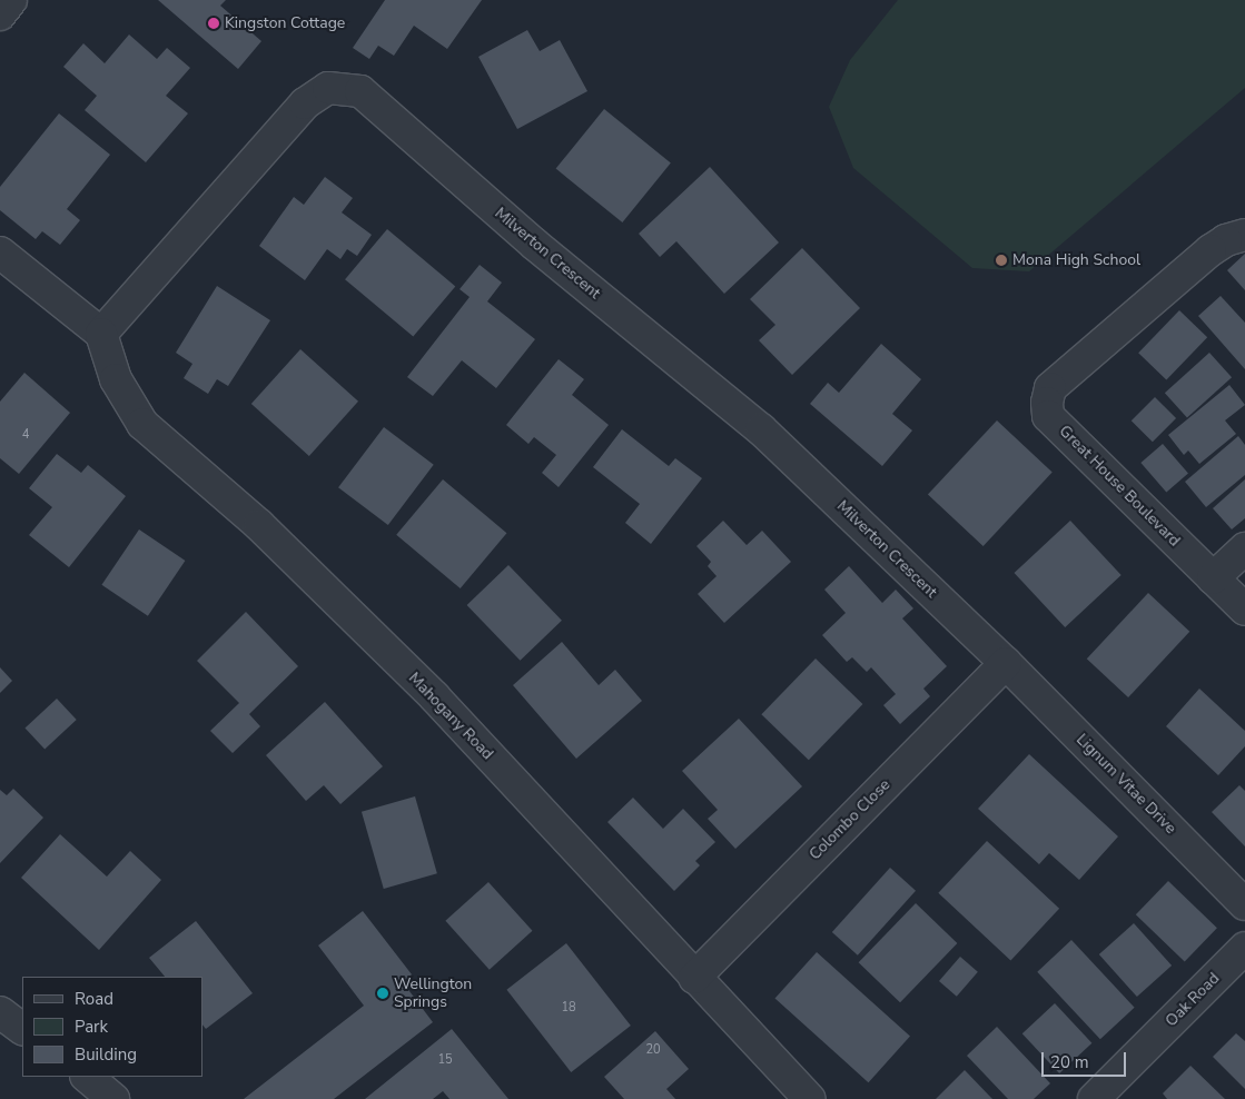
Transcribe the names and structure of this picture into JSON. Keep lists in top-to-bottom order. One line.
{"streets":{"street":["Milverton Crescent","Great House Boulevard","Mahogany Road","Lignum Vitae Drive","Colombo Close","Oak Road"]},"crossings":[["Milverton Crescent","Mahogany Road"],["Milverton Crescent","Lignum Vitae Drive"],["Milverton Crescent","Colombo Close"],["Mahogany Road","Colombo Close"],["Lignum Vitae Drive","Colombo Close"]],"places":["Kingston Cottage","Mona High School","Wellington Springs"],"house_numbers":["4","18","20","15"],"legend":["Road","Park","Building"],"scale_bar":"20 m"}
